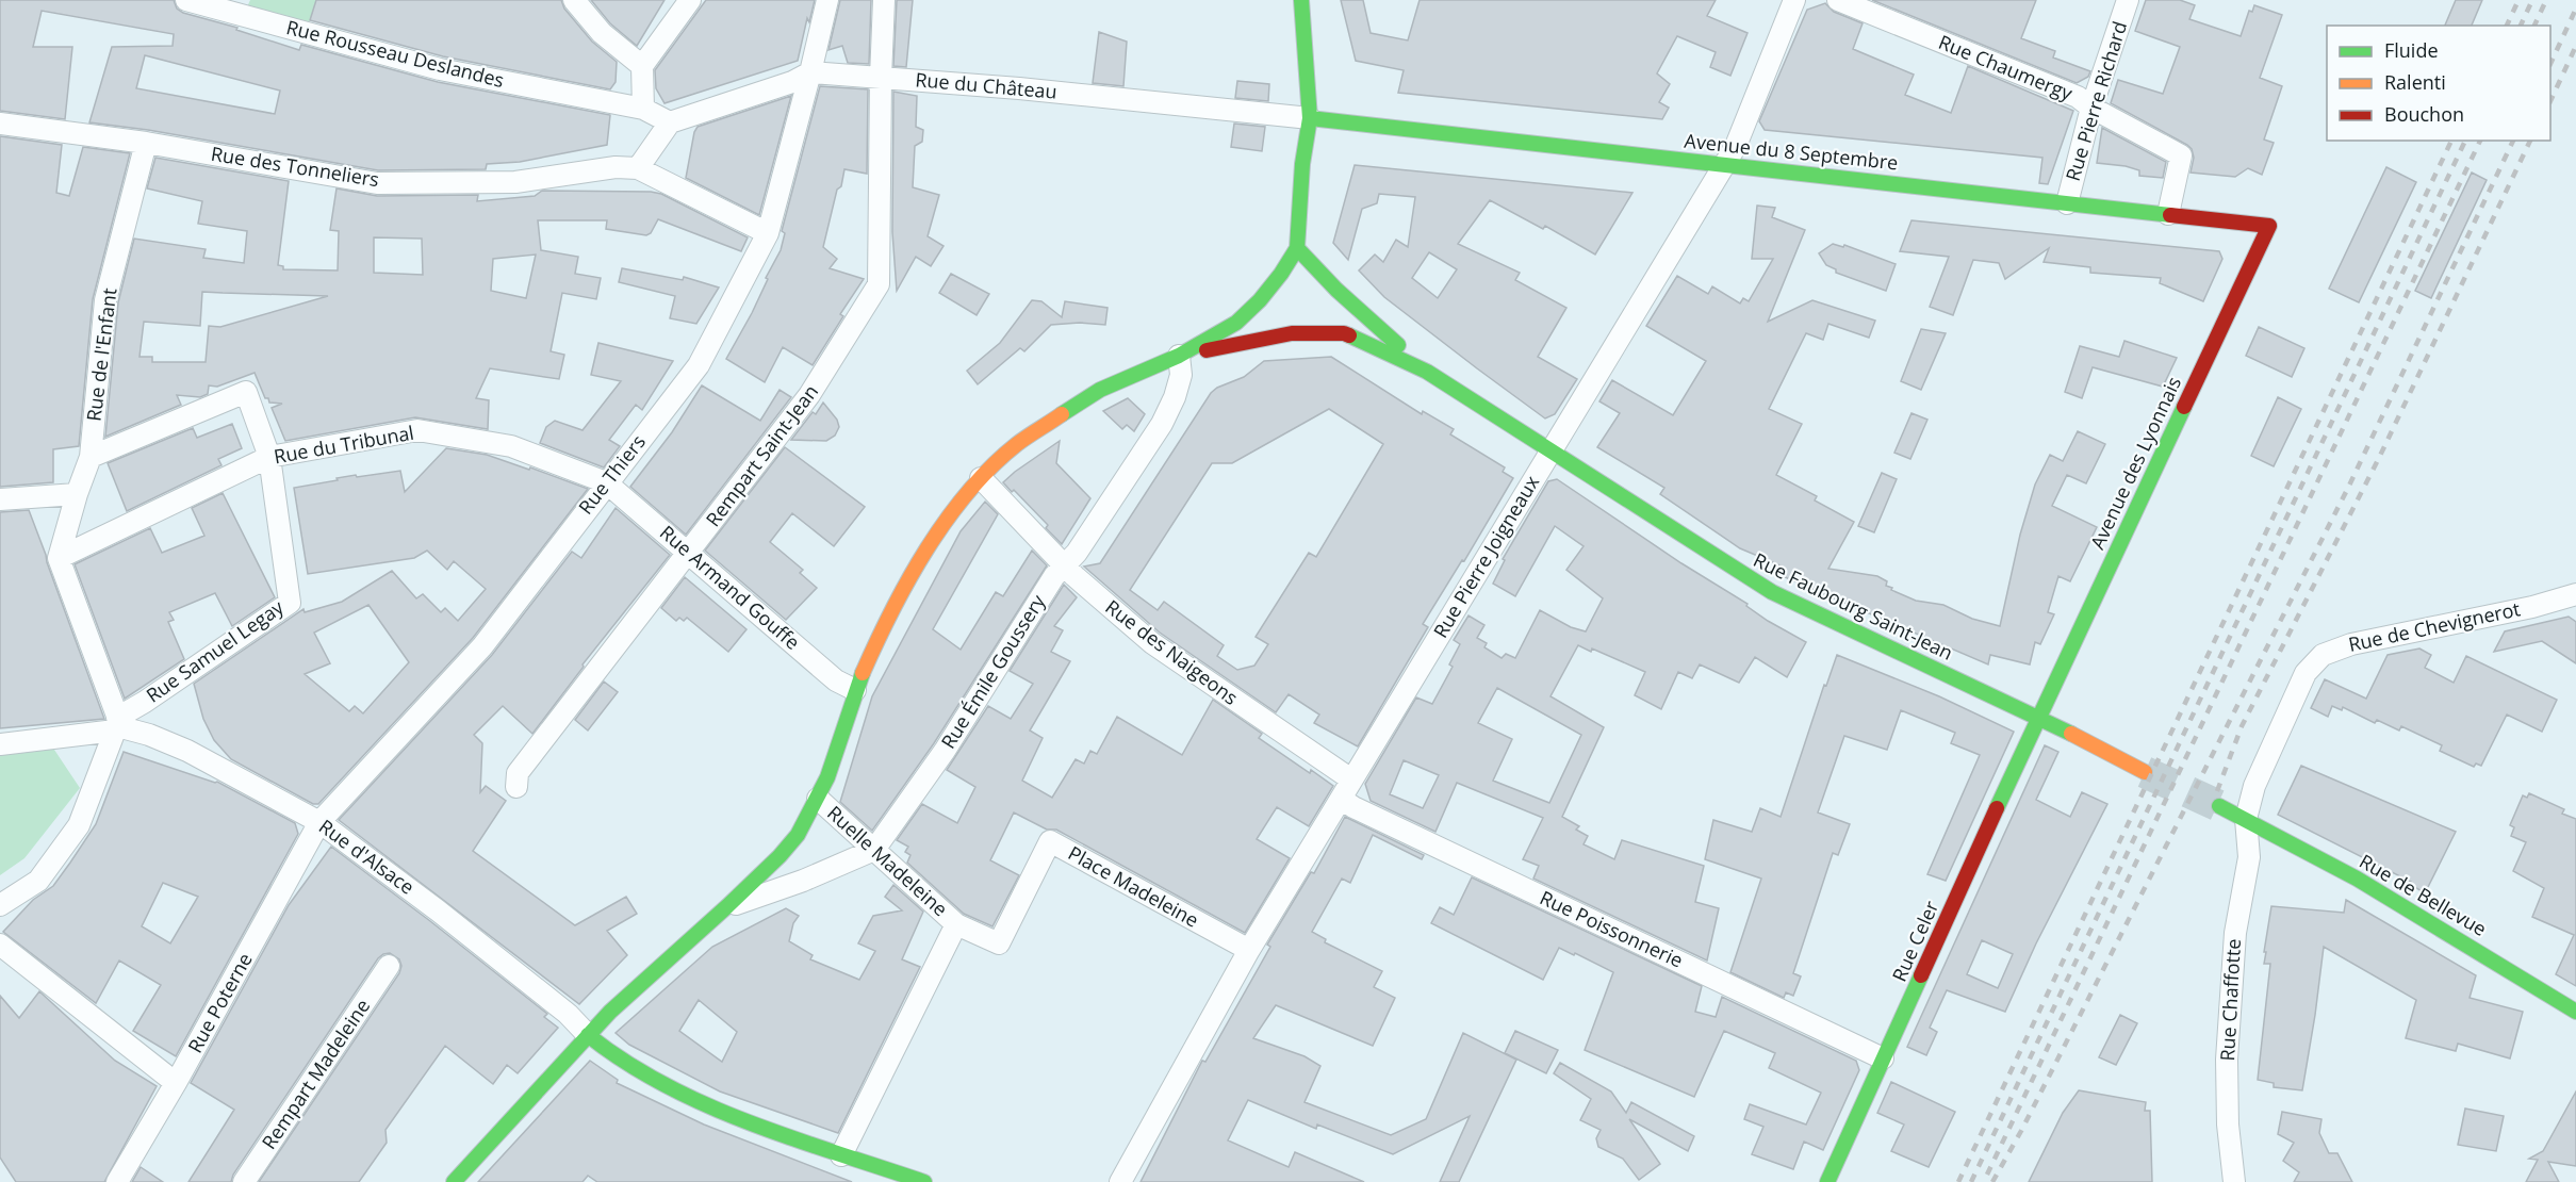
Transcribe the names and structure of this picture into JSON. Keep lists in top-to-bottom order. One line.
{"streets":{"main road":["Avenue du 8 Septembre","Avenue des Lyonnais","Rue Faubourg Saint-Jean","Rue de Bellevue","Rue Celer"],"street":["Rue Rousseau Deslandes","Rue Chaumergy","Rue du Château","Rue Pierre Richard","Rue des Tonneliers","Rue de l'Enfant","Rue du Tribunal","Rempart Saint-Jean","Rue Thiers","Rue Pierre Joigneaux","Rue Armand Gouffe","Rue de Chevignerot","Rue Samuel Legay","Rue des Naigeons","Rue Émile Goussery","Rue d'Alsace","Ruelle Madeleine","Place Madeleine","Rue Poissonnerie","Rue Chaffotte","Rue Poterne","Rempart Madeleine"]},"crossings":[["Rue Rousseau Deslandes","Rue du Château"],["Rue Chaumergy","Rue Pierre Richard"],["Rue Chaumergy","Avenue du 8 Septembre"],["Rue du Château","Avenue du 8 Septembre"],["Rue du Château","Rempart Saint-Jean"],["Rue du Château","Rue Thiers"],["Rue Pierre Richard","Avenue du 8 Septembre"],["Avenue du 8 Septembre","Avenue des Lyonnais"],["Avenue du 8 Septembre","Rue Pierre Joigneaux"],["Rue des Tonneliers","Rue de l'Enfant"],["Rue des Tonneliers","Rue Thiers"],["Rue de l'Enfant","Rue du Tribunal"],["Rue du Tribunal","Rue Thiers"],["Rue du Tribunal","Rue Armand Gouffe"],["Rue du Tribunal","Rue Samuel Legay"],["Rempart Saint-Jean","Rue Armand Gouffe"],["Avenue des Lyonnais","Rue Faubourg Saint-Jean"],["Avenue des Lyonnais","Rue Celer"],["Rue Thiers","Rue Armand Gouffe"],["Rue Thiers","Rue d'Alsace"],["Rue Thiers","Rue Poterne"],["Rue Pierre Joigneaux","Rue Faubourg Saint-Jean"],["Rue Pierre Joigneaux","Rue des Naigeons"],["Rue Pierre Joigneaux","Place Madeleine"],["Rue Pierre Joigneaux","Rue Poissonnerie"],["Rue Faubourg Saint-Jean","Rue Celer"],["Rue de Chevignerot","Rue de Bellevue"],["Rue de Chevignerot","Rue Chaffotte"],["Rue Samuel Legay","Rue d'Alsace"],["Rue des Naigeons","Rue Émile Goussery"],["Rue Émile Goussery","Ruelle Madeleine"],["Rue d'Alsace","Rue Poterne"],["Ruelle Madeleine","Place Madeleine"],["Rue de Bellevue","Rue Chaffotte"],["Rue Poissonnerie","Rue Celer"]],"legend":["Fluide","Ralenti","Bouchon"]}
